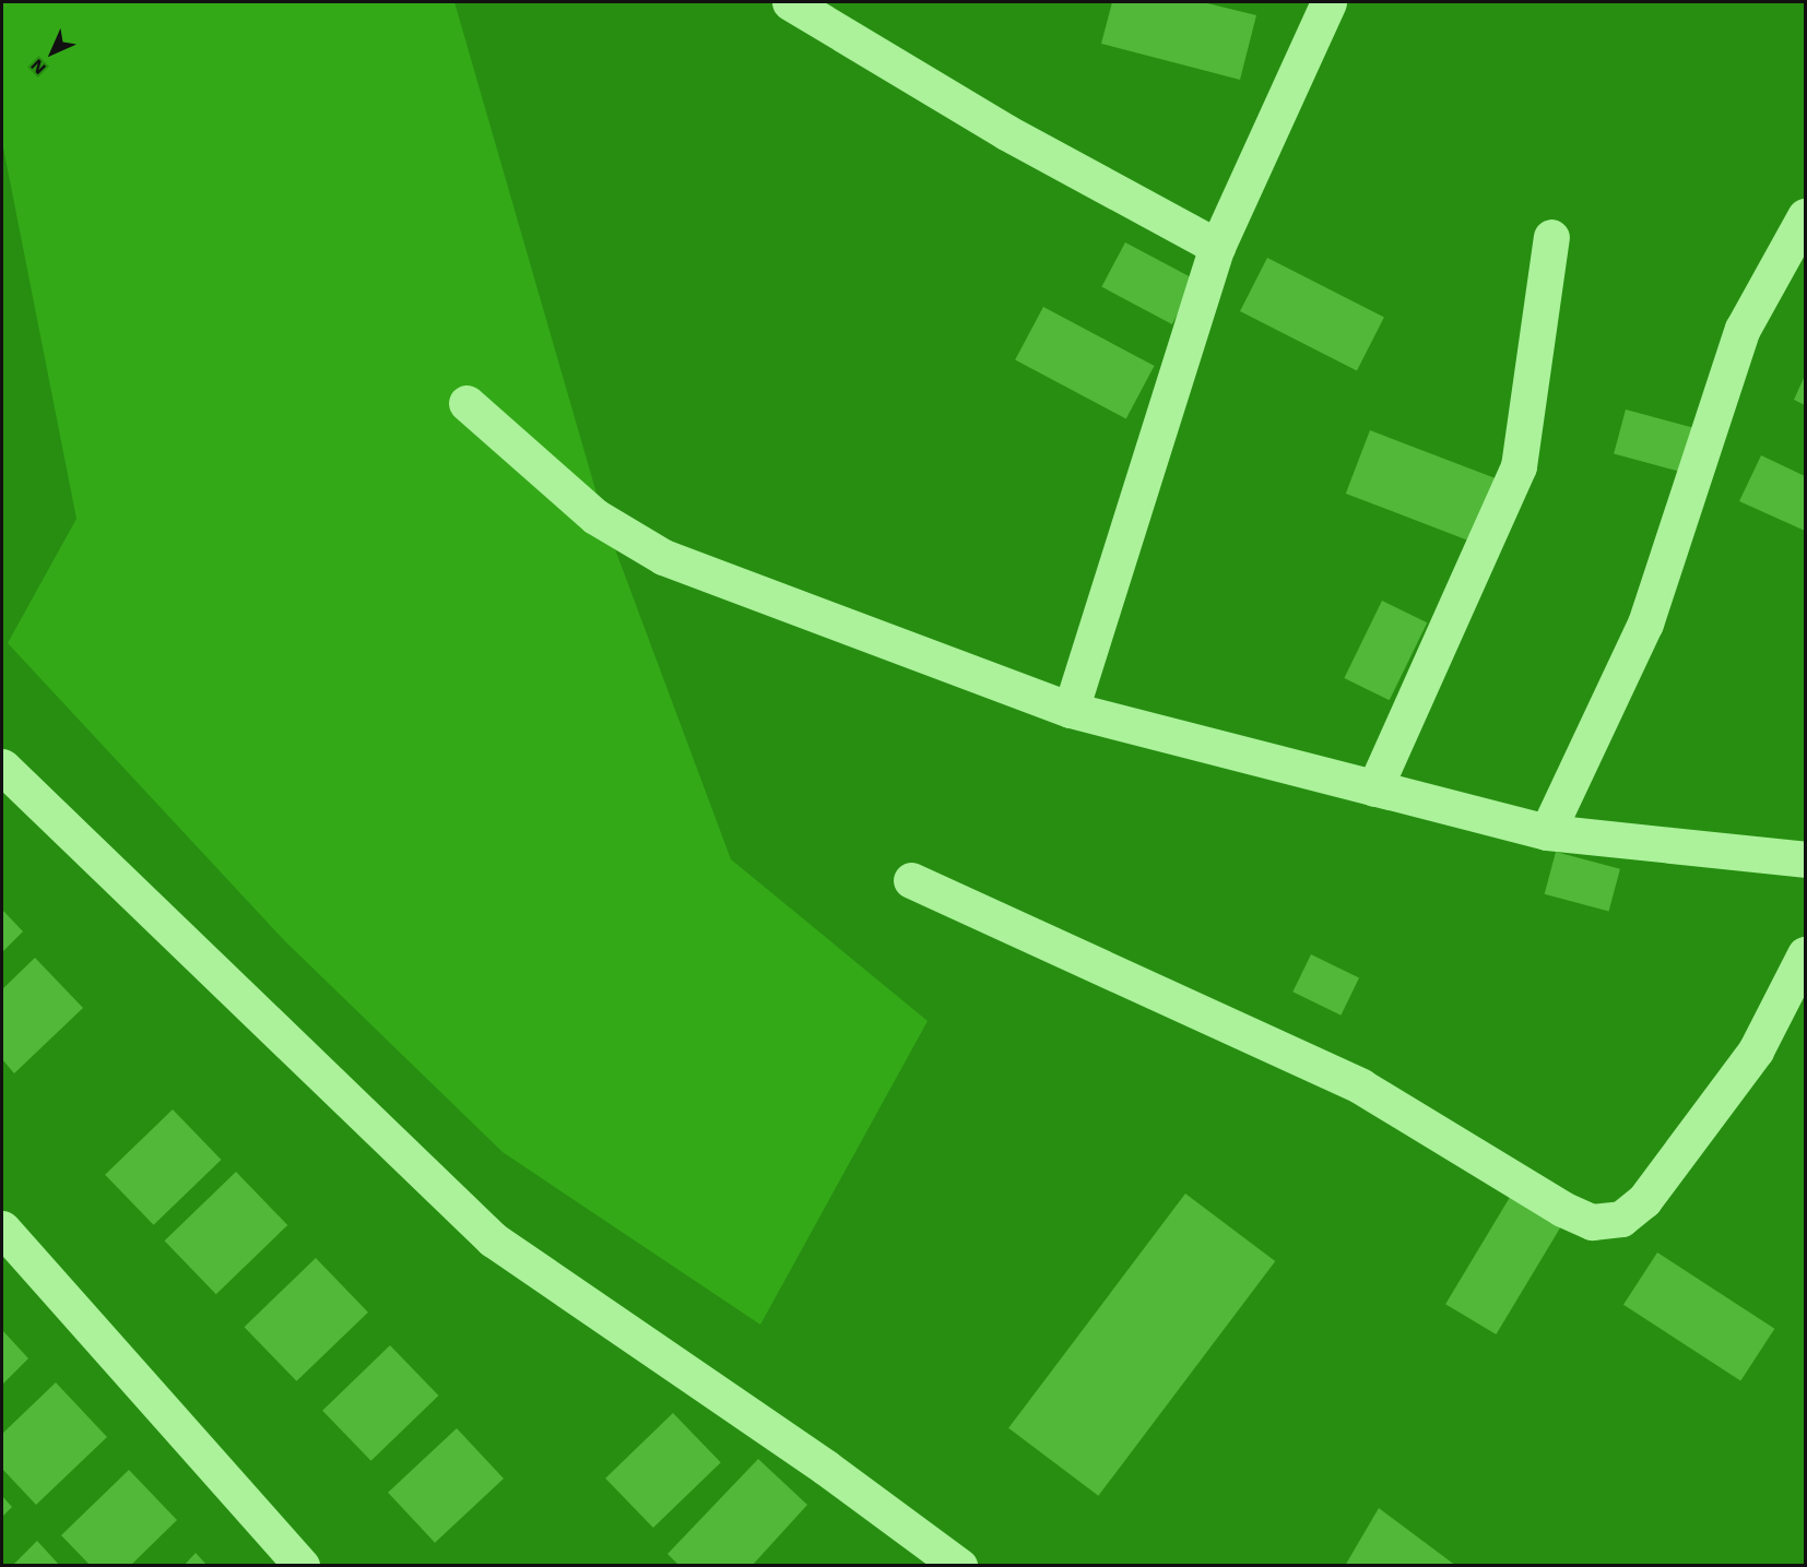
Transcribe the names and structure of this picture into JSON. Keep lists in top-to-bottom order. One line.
{"north":"bottom left"}
